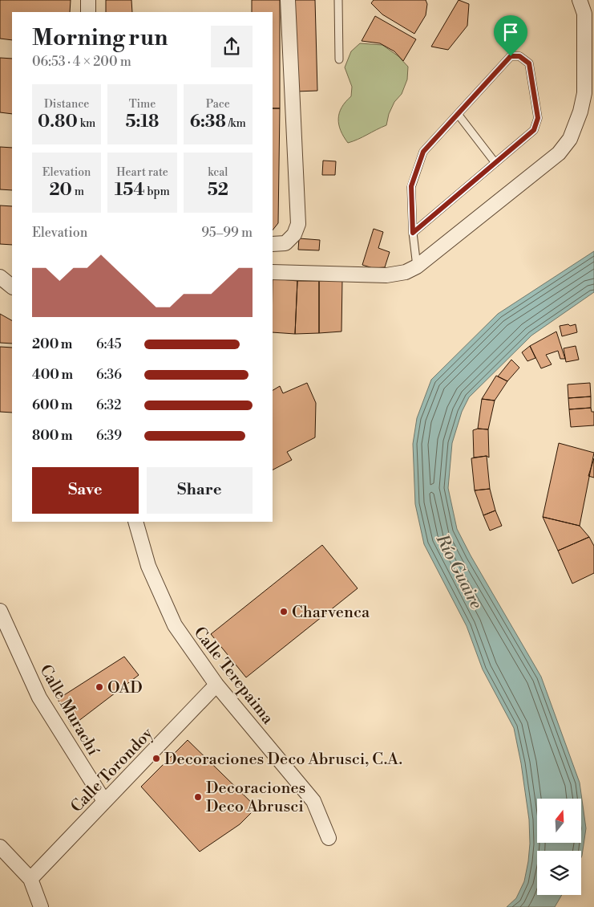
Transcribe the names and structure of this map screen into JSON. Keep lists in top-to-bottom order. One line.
{"streets":{"street":["Calle Terepaima","Calle Murachí","Calle Torondoy"]},"crossings":[["Calle Terepaima","Calle Torondoy"],["Calle Murachí","Calle Torondoy"]],"water":["Río Guaire"],"places":["Charvenca","OAD","Decoraciones Deco Abrusci, C.A.","Decoraciones Deco Abrusci"],"north":"top","page":{"heading":["Morning run","06:53 · 4 × 200 m"],"stats":[["Distance","0.80 km"],["Time","5:18"],["Pace","6:38 /km"],["Elevation","20 m"],["Heart rate","154 bpm"],["kcal","52"]],"chart":["Elevation","95–99 m"],"list":[{"name":"200 m","note":"6:45"},{"name":"400 m","note":"6:36"},{"name":"600 m","note":"6:32"},{"name":"800 m","note":"6:39"}],"buttons":["Save","Share"]}}
